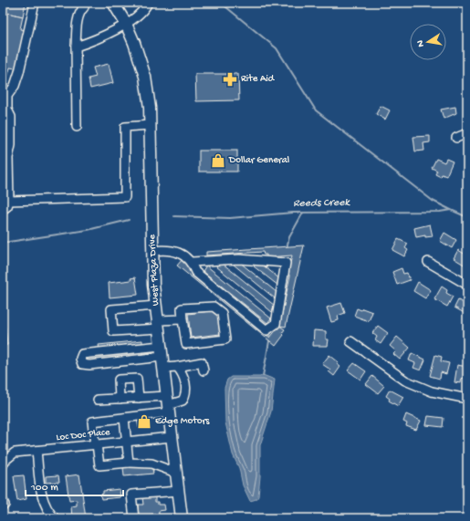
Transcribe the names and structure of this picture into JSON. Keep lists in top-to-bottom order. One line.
{"streets":{"main road":["West Plaza Drive"],"street":["Loc Doc Place"]},"crossings":[["West Plaza Drive","Loc Doc Place"]],"water":["Reeds Creek"],"places":{"pharmacy":["Rite Aid"],"shop":["Dollar General","Edge Motors"]},"scale_bar":"100 m","north":"left"}
